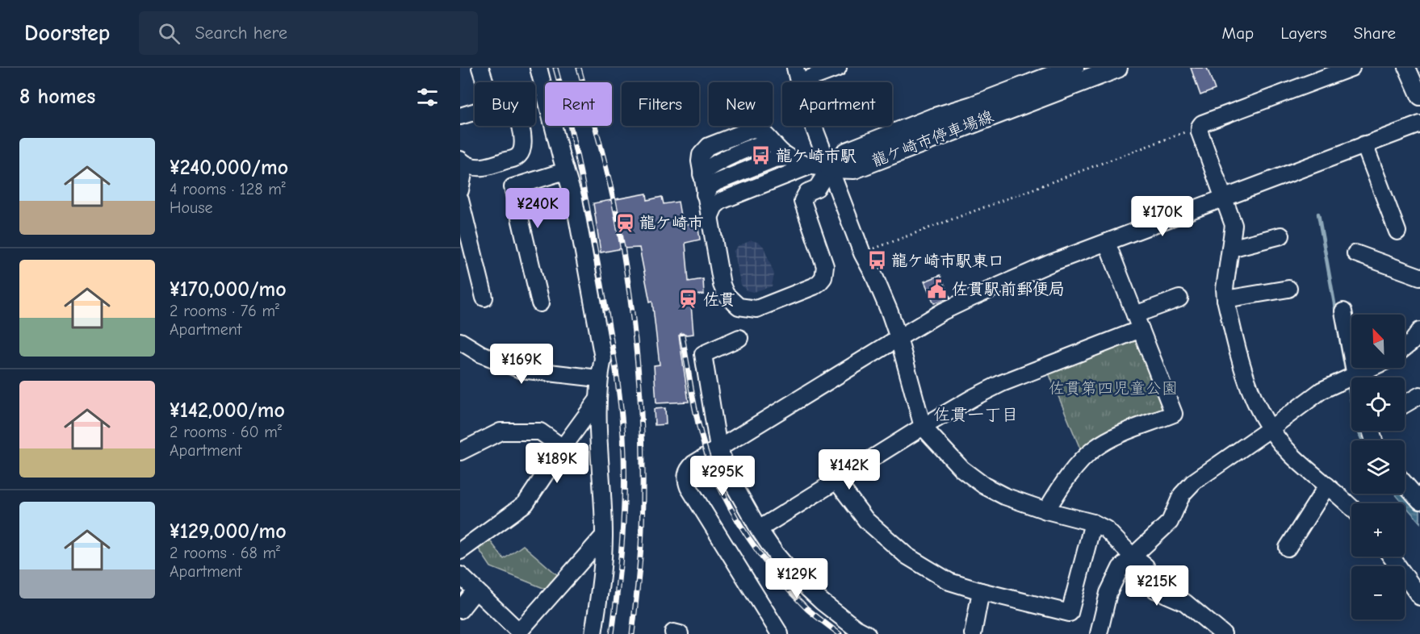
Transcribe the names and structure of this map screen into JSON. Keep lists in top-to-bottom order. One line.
{"streets":{"main road":["龍ケ崎市停車場線"]},"districts":["佐貫一丁目"],"parks":["佐貫第四児童公園"],"places":{"bus stop":["龍ケ崎市駅","龍ケ崎市駅東口"],"station":["龍ケ崎市","佐貫"],"public building":["佐貫駅前郵便局"]},"north":"top left","page":{"header":"Doorstep","search":"Search here","nav":["Map","Layers","Share"],"heading":"8 homes","chip":["Buy","Rent","Filters","New","Apartment"],"list":[{"name":"¥240,000/mo","note":"4 rooms · 128 m² · House"},{"name":"¥170,000/mo","note":"2 rooms · 76 m² · Apartment"},{"name":"¥142,000/mo","note":"2 rooms · 60 m² · Apartment"},{"name":"¥129,000/mo","note":"2 rooms · 68 m² · Apartment"}],"price":["¥240K","¥170K","¥169K","¥189K","¥142K","¥295K","¥129K","¥215K"],"map_buttons":["+","−"]}}
